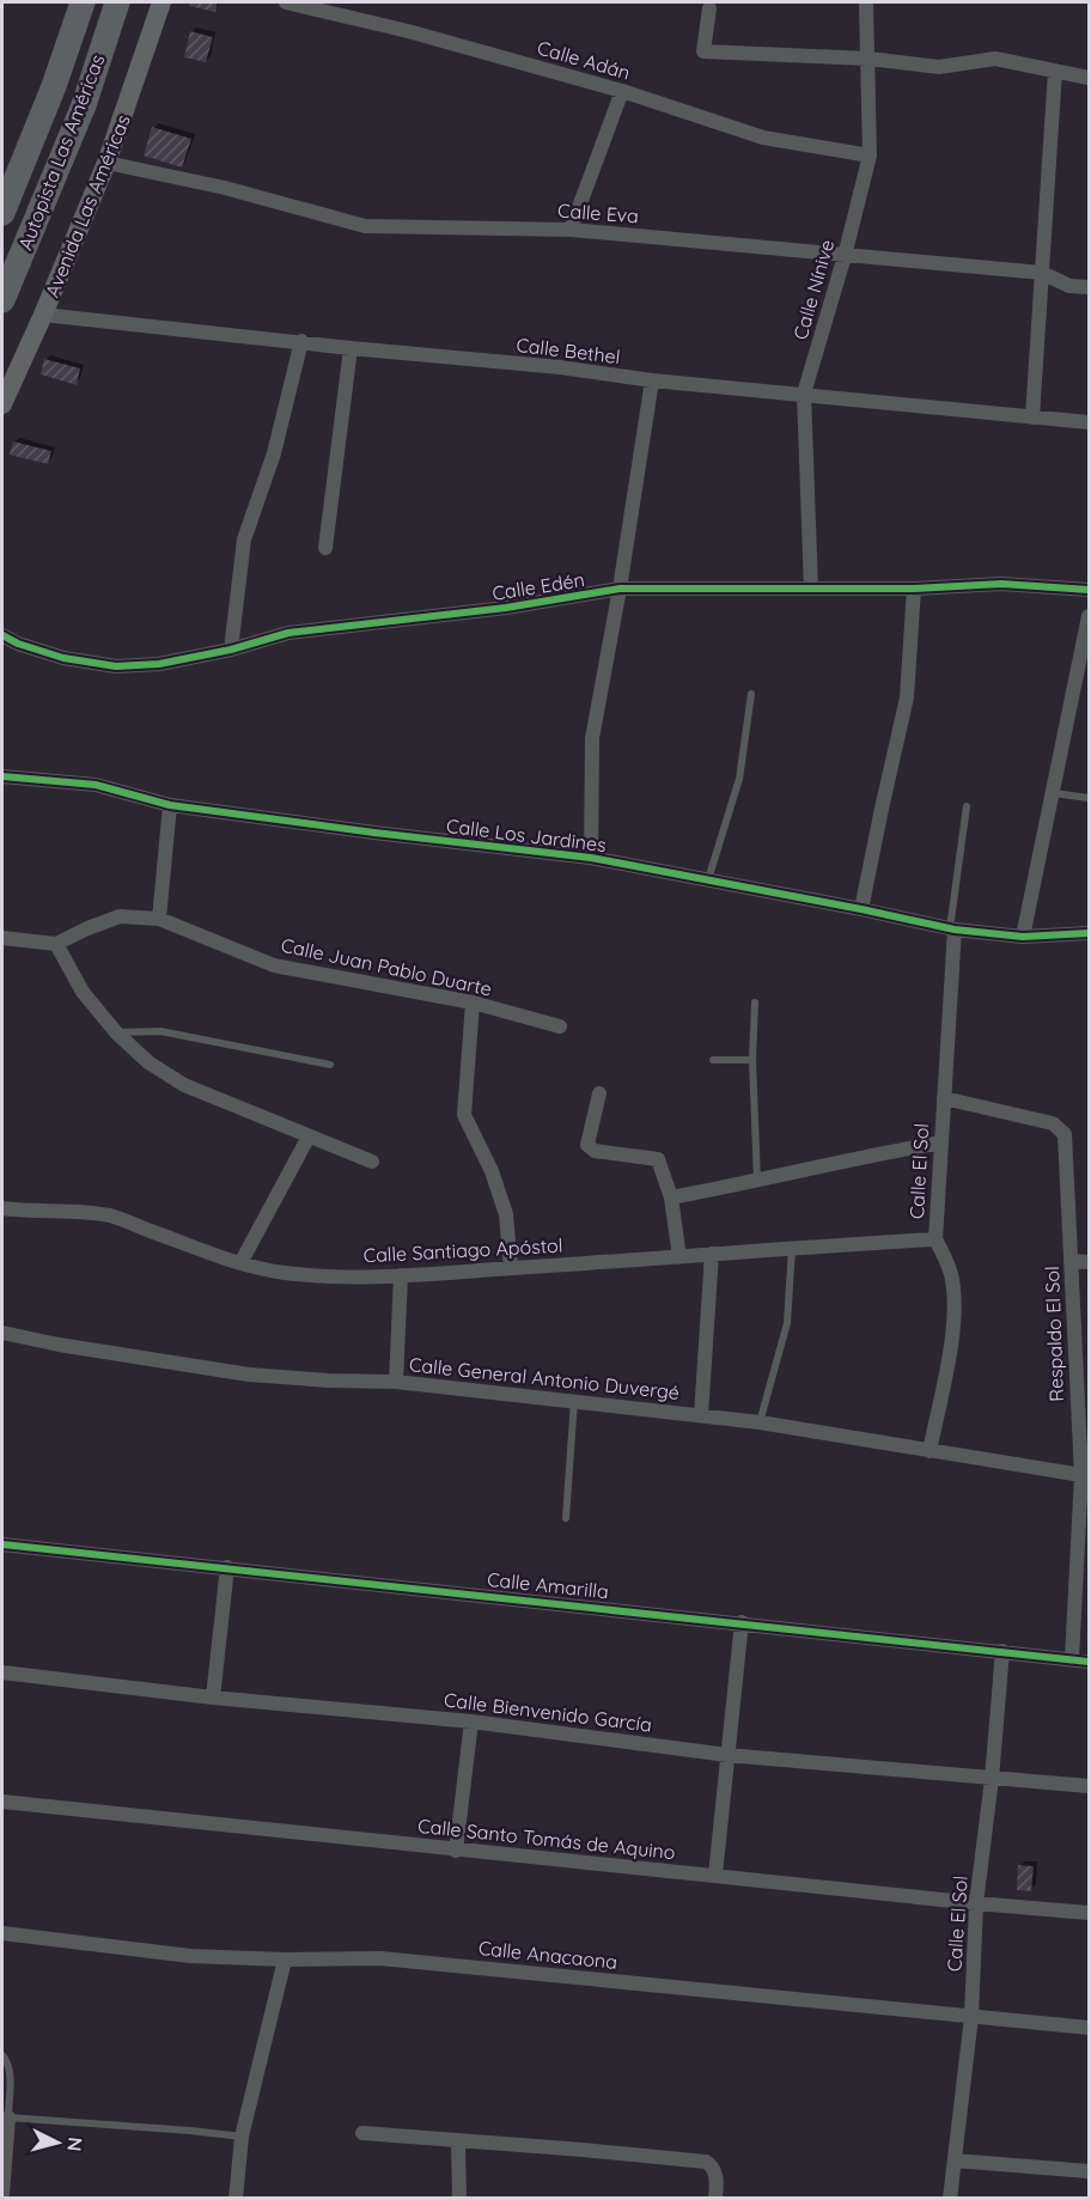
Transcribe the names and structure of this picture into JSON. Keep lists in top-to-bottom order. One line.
{"streets":{"highway":["Autopista Las Américas"],"main road":["Avenida Las Américas"],"street":["Calle Adán","Calle Eva","Calle Nínive","Calle Bethel","Calle Edén","Calle Los Jardines","Calle Juan Pablo Duarte","Calle El Sol","Calle Santiago Apóstol","Respaldo El Sol","Calle General Antonio Duvergé","Calle Amarilla","Calle Bienvenido García","Calle Santo Tomás de Aquino","Calle Anacaona"]},"crossings":[["Calle Adán","Calle Nínive"],["Avenida Las Américas","Calle Eva"],["Avenida Las Américas","Calle Bethel"],["Calle Eva","Calle Nínive"],["Calle Nínive","Calle Bethel"],["Calle Nínive","Calle Edén"],["Calle Los Jardines","Calle El Sol"],["Calle El Sol","Calle Santiago Apóstol"],["Calle El Sol","Respaldo El Sol"],["Calle El Sol","Calle General Antonio Duvergé"],["Calle El Sol","Calle Amarilla"],["Calle El Sol","Calle Bienvenido García"],["Calle El Sol","Calle Santo Tomás de Aquino"],["Calle El Sol","Calle Anacaona"],["Respaldo El Sol","Calle General Antonio Duvergé"],["Respaldo El Sol","Calle Amarilla"]],"north":"right"}
